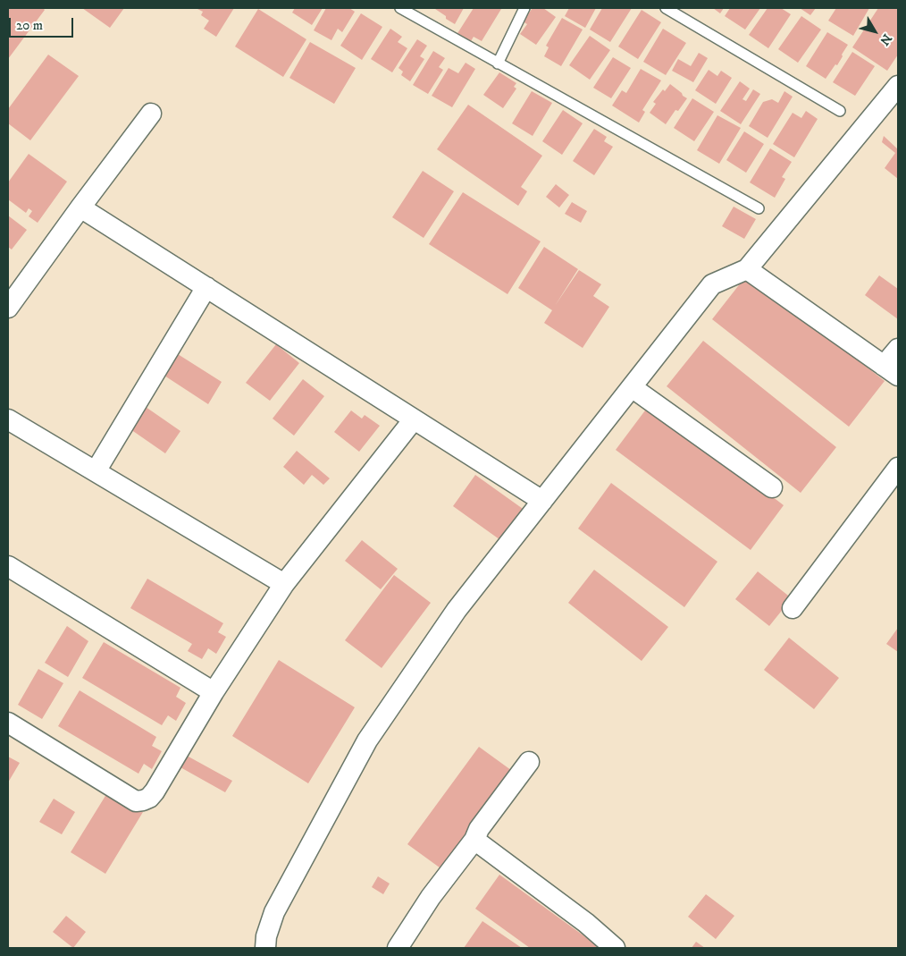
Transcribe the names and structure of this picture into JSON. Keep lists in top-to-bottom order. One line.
{"scale_bar":"20 m","north":"bottom right"}
